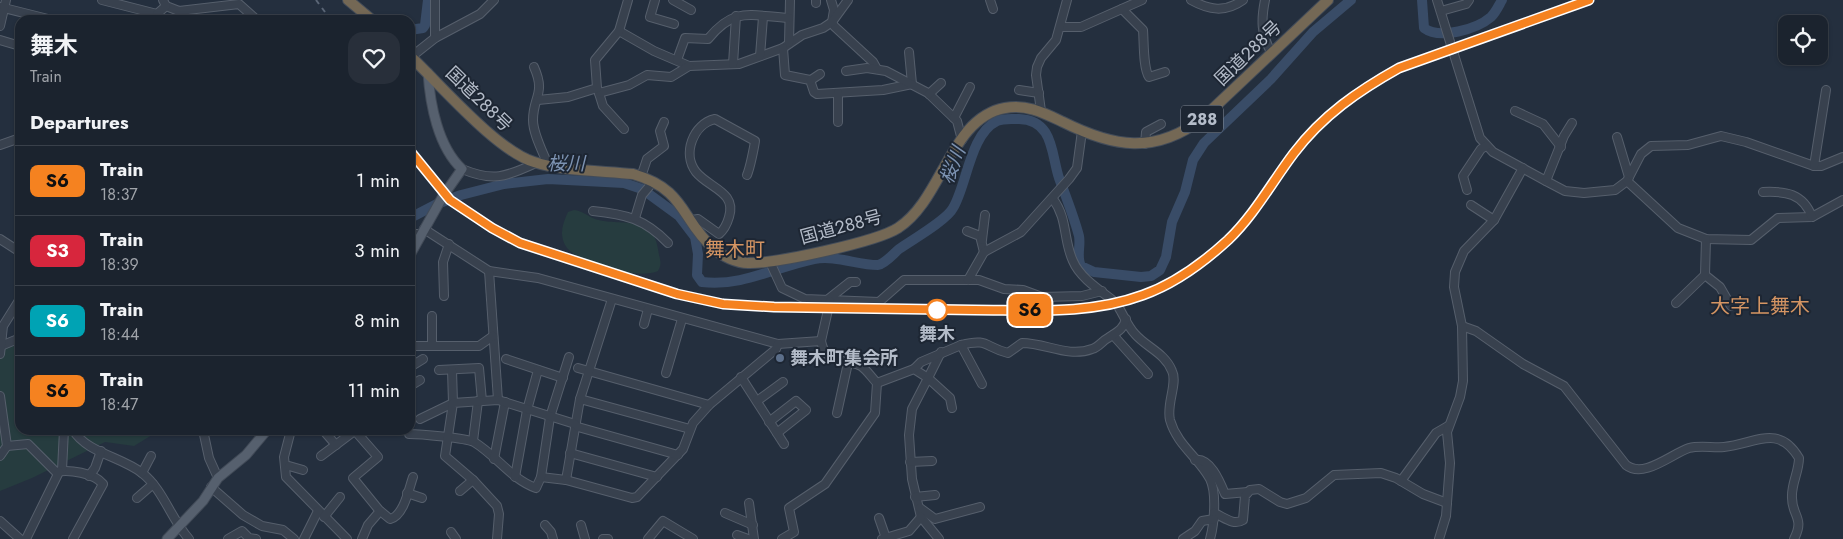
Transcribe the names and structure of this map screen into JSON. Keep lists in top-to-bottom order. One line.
{"streets":{"highway":["国道288号","288"]},"districts":["舞木町","大字上舞木"],"water":["桜川"],"places":["舞木","舞木町集会所"],"page":{"on_map":"S6","heading":[["舞木","Train"],"Departures"],"list":[{"mark":"S6","name":"Train","note":"18:37","value":"1 min"},{"mark":"S3","name":"Train","note":"18:39","value":"3 min"},{"mark":"S6","name":"Train","note":"18:44","value":"8 min"},{"mark":"S6","name":"Train","note":"18:47","value":"11 min"}]}}
